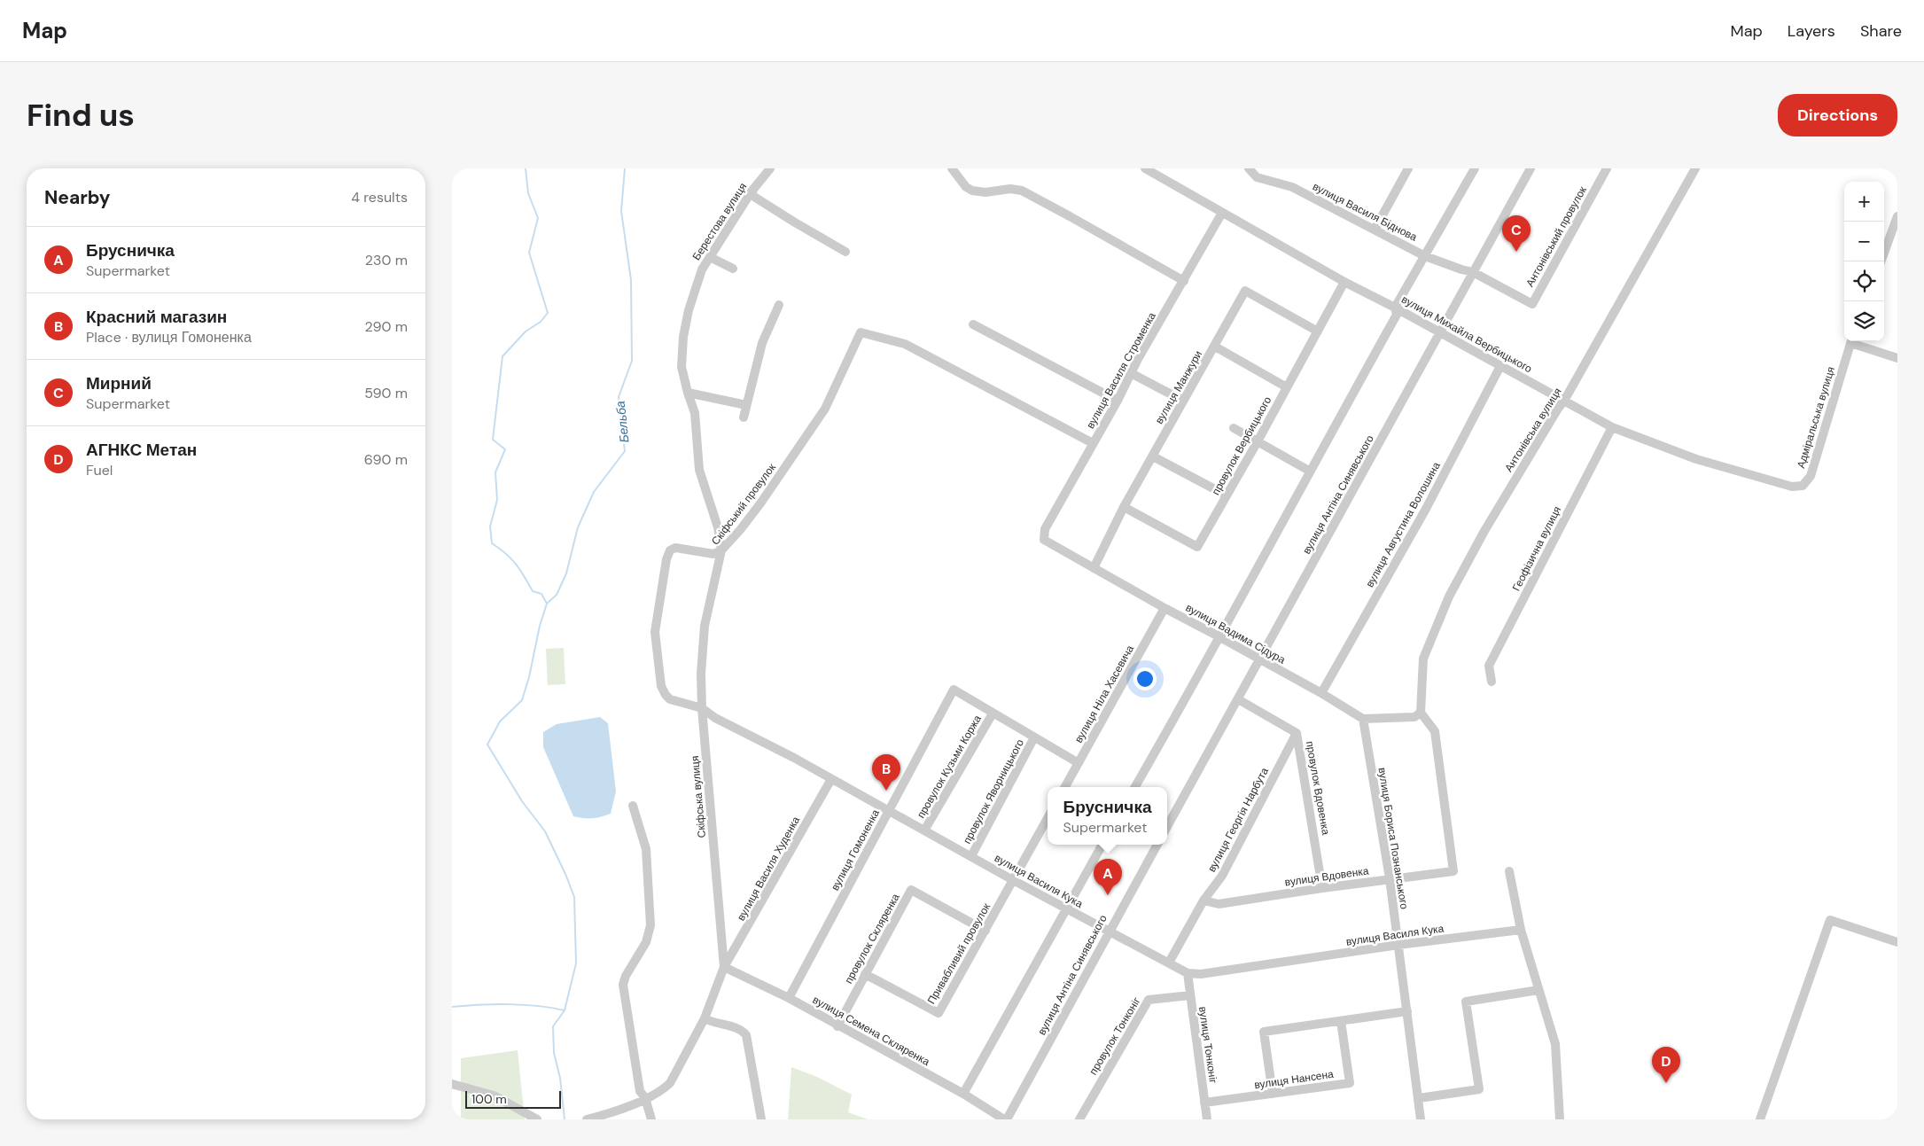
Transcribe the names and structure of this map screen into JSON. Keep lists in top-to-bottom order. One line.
{"streets":{"street":["вулиця Василя Біднова","Берестова вулиця","Антонівський провулок","вулиця Михайла Вербицького","вулиця Василя Строменка","вулиця Манжури","Адміральська вулиця","Антонівська вулиця","провулок Вербицького","вулиця Антіна Синявського","Скіфський провулок","вулиця Августина Волошина","Геофізична вулиця","вулиця Вадима Сідура","вулиця Ніла Хасевича","провулок Кузьми Коржа","провулок Вдовенка","провулок Яворницького","Скіфська вулиця","вулиця Георгія Нарбута","вулиця Бориса Познанського","вулиця Гомоненка","вулиця Василя Худенка","вулиця Вдовенка","вулиця Василя Кука","провулок Скляренка","Привабливий провулок","вулиця Семена Скляренка","провулок Тонконіг","вулиця Тонконіг","вулиця Нансена"]},"crossings":[["вулиця Василя Біднова","Антонівський провулок"],["вулиця Василя Біднова","вулиця Антіна Синявського"],["Берестова вулиця","Скіфський провулок"],["Антонівський провулок","вулиця Антіна Синявського"],["вулиця Михайла Вербицького","вулиця Василя Строменка"],["вулиця Михайла Вербицького","Адміральська вулиця"],["вулиця Михайла Вербицького","Антонівська вулиця"],["вулиця Михайла Вербицького","провулок Вербицького"],["вулиця Михайла Вербицького","вулиця Антіна Синявського"],["вулиця Михайла Вербицького","вулиця Августина Волошина"],["вулиця Михайла Вербицького","Геофізична вулиця"],["вулиця Василя Строменка","Скіфський провулок"],["вулиця Василя Строменка","вулиця Вадима Сідура"],["вулиця Манжури","провулок Вербицького"],["вулиця Манжури","вулиця Вадима Сідура"],["Антонівська вулиця","вулиця Вдовенка"],["вулиця Антіна Синявського","вулиця Вадима Сідура"],["вулиця Антіна Синявського","провулок Вдовенка"],["вулиця Антіна Синявського","вулиця Василя Кука"],["вулиця Антіна Синявського","вулиця Семена Скляренка"],["Скіфський провулок","Скіфська вулиця"],["Скіфський провулок","вулиця Василя Кука"],["вулиця Августина Волошина","вулиця Вадима Сідура"],["вулиця Вадима Сідура","вулиця Ніла Хасевича"],["вулиця Вадима Сідура","вулиця Бориса Познанського"],["провулок Кузьми Коржа","вулиця Гомоненка"],["провулок Кузьми Коржа","вулиця Василя Кука"],["провулок Вдовенка","вулиця Георгія Нарбута"],["провулок Вдовенка","вулиця Вдовенка"],["провулок Яворницького","вулиця Василя Кука"],["Скіфська вулиця","вулиця Василя Худенка"],["Скіфська вулиця","вулиця Василя Кука"],["Скіфська вулиця","вулиця Семена Скляренка"],["вулиця Георгія Нарбута","вулиця Вдовенка"],["вулиця Георгія Нарбута","вулиця Василя Кука"],["вулиця Бориса Познанського","вулиця Вдовенка"],["вулиця Бориса Познанського","вулиця Василя Кука"],["вулиця Гомоненка","вулиця Василя Кука"],["вулиця Гомоненка","вулиця Семена Скляренка"],["вулиця Василя Худенка","вулиця Василя Кука"],["вулиця Василя Худенка","вулиця Семена Скляренка"],["вулиця Василя Кука","Привабливий провулок"],["вулиця Василя Кука","вулиця Тонконіг"],["провулок Скляренка","Привабливий провулок"],["провулок Скляренка","вулиця Семена Скляренка"],["провулок Тонконіг","вулиця Тонконіг"],["вулиця Тонконіг","вулиця Нансена"]],"water":["Бельба"],"scale_bar":"100 m","page":{"header":"Map","nav":["Map","Layers","Share"],"buttons":"Directions","title":"Find us","heading":["Nearby","4 results"],"map_buttons":["+","−"],"pins":["C","B","A","D"],"list":[{"mark":"A","name":"Брусничка","note":"Supermarket","value":"230 m"},{"mark":"B","name":"Красний магазин","note":"Place · вулиця Гомоненка","value":"290 m"},{"mark":"C","name":"Мирний","note":"Supermarket","value":"590 m"},{"mark":"D","name":"АГНКС Метан","note":"Fuel","value":"690 m"}],"popup":["Брусничка","Supermarket"],"scale":"100 m"}}
